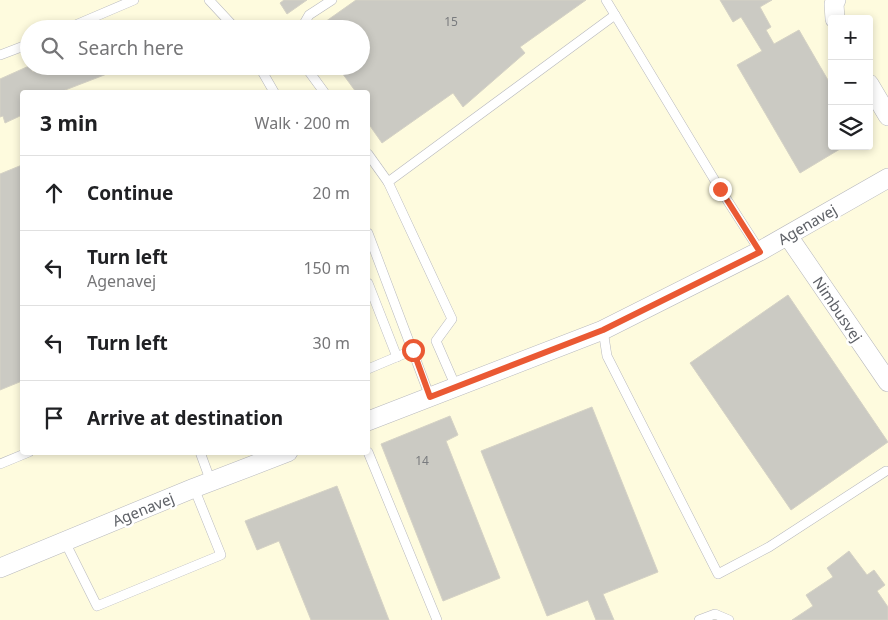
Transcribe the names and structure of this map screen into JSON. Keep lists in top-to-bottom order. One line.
{"streets":{"street":["Agenavej","Nimbusvej"]},"crossings":[["Agenavej","Nimbusvej"]],"house_numbers":["15","14"],"page":{"map_buttons":["+","−"],"search":"Search here","heading":["3 min","Walk · 200 m"],"list":[["Continue","20 m"],["Turn left","Agenavej","150 m"],["Turn left","30 m"],"Arrive at destination"]}}
